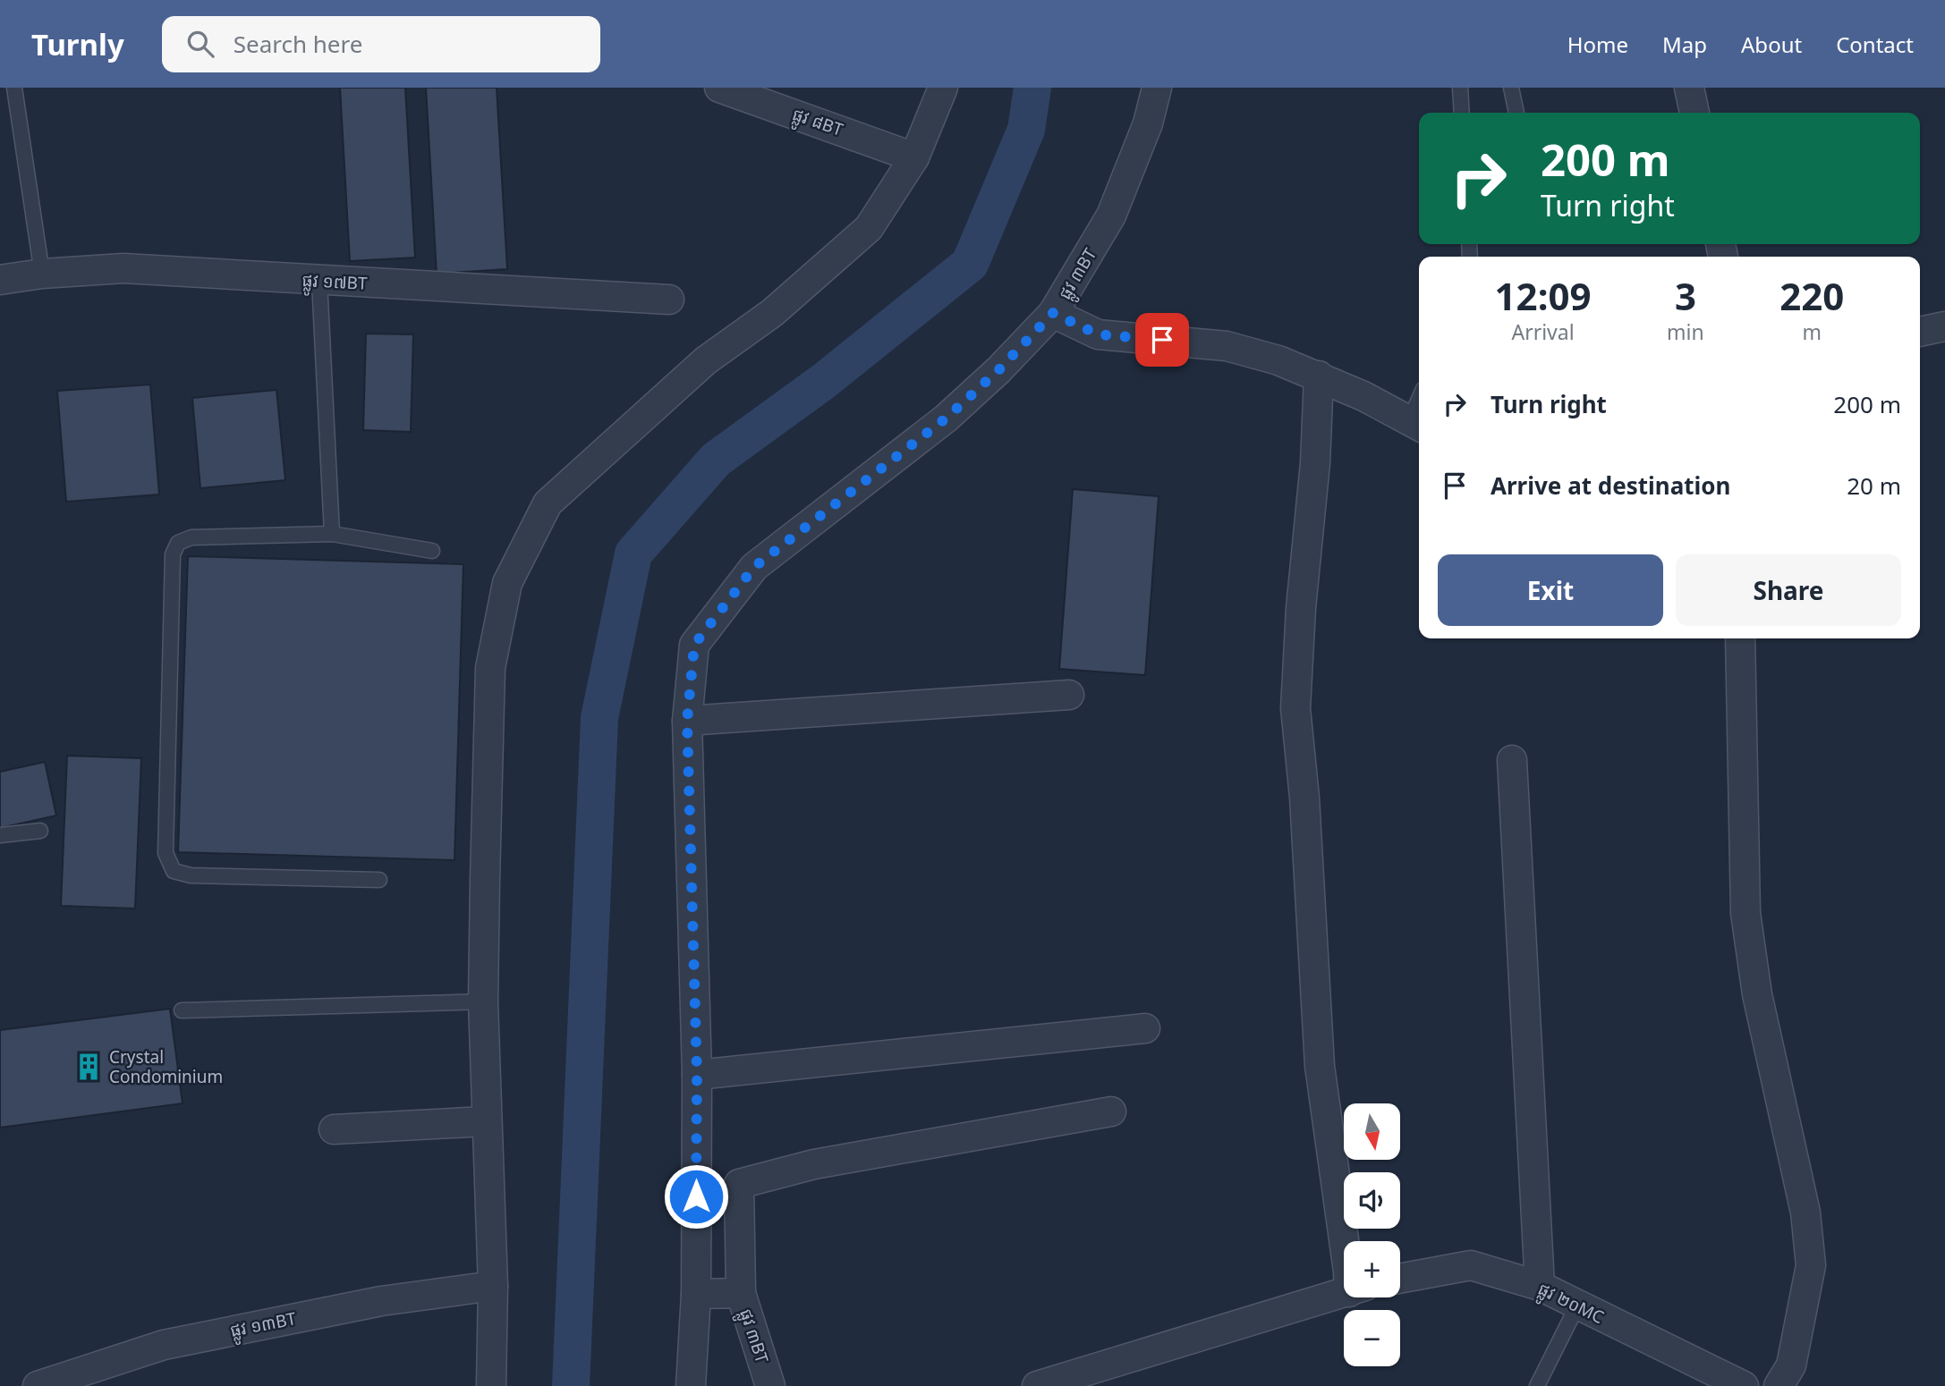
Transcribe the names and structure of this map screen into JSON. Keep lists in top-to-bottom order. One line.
{"streets":{"street":["ផ្លូវ ៨BT","ផ្លូវ ៣BT","ផ្លូវ ១៧BT","ផ្លូវ ២០MC","ផ្លូវ ១៣BT"]},"places":{"building":["Crystal Condominium"]},"north":"bottom","page":{"header":"Turnly","search":"Search here","nav":["Home","Map","About","Contact"],"turn":["200 m","Turn right"],"eta":["12:09","Arrival","3","min","220","m"],"list":[{"name":"Turn right","value":"200 m"},{"name":"Arrive at destination","value":"20 m"}],"buttons":["Exit","Share"],"map_buttons":["+","−"]}}
